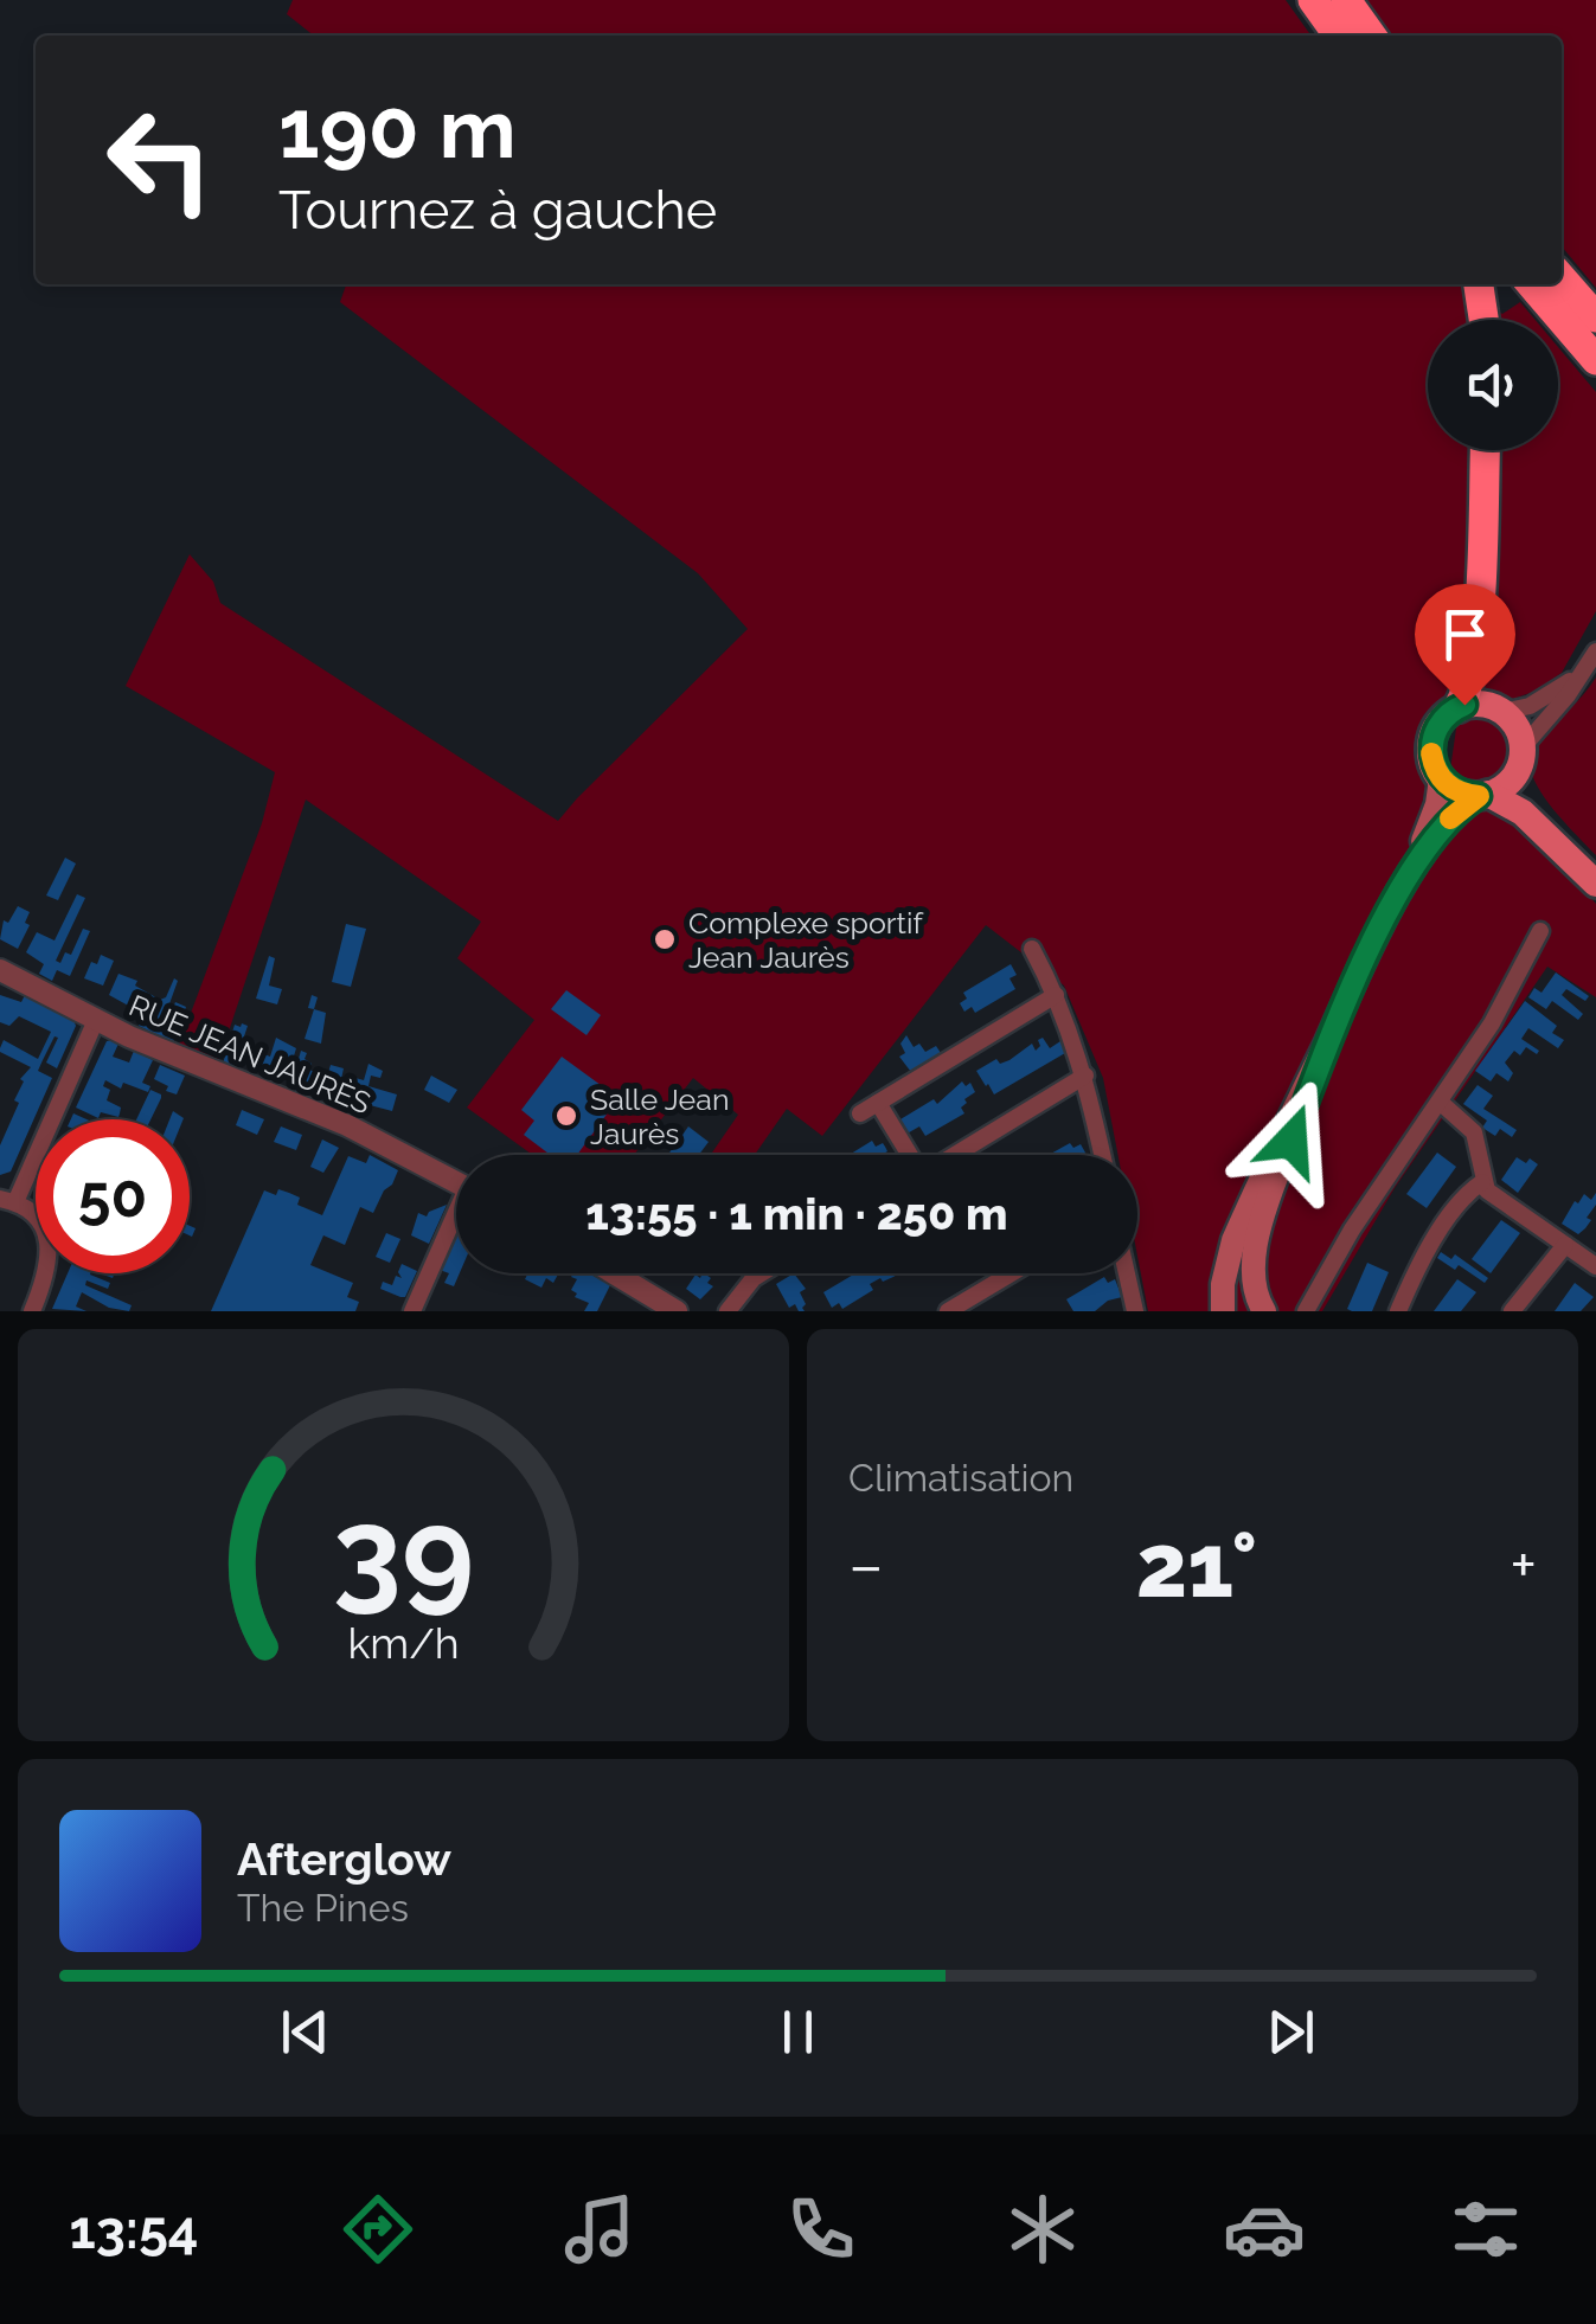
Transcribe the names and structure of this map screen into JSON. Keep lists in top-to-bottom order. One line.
{"streets":{"street":["RUE JEAN JAURÈS"]},"places":["Complexe sportif Jean Jaurès","Salle Jean Jaurès"],"page":{"turn":["190 m","Tournez à gauche"],"limit":"50","trip":"13:55 · 1 min · 250 m","tile":"Climatisation","heat":["−","21°","+"],"song":["Afterglow","The Pines"],"tabs":"13:54","gauge":["39","km/h"]}}
